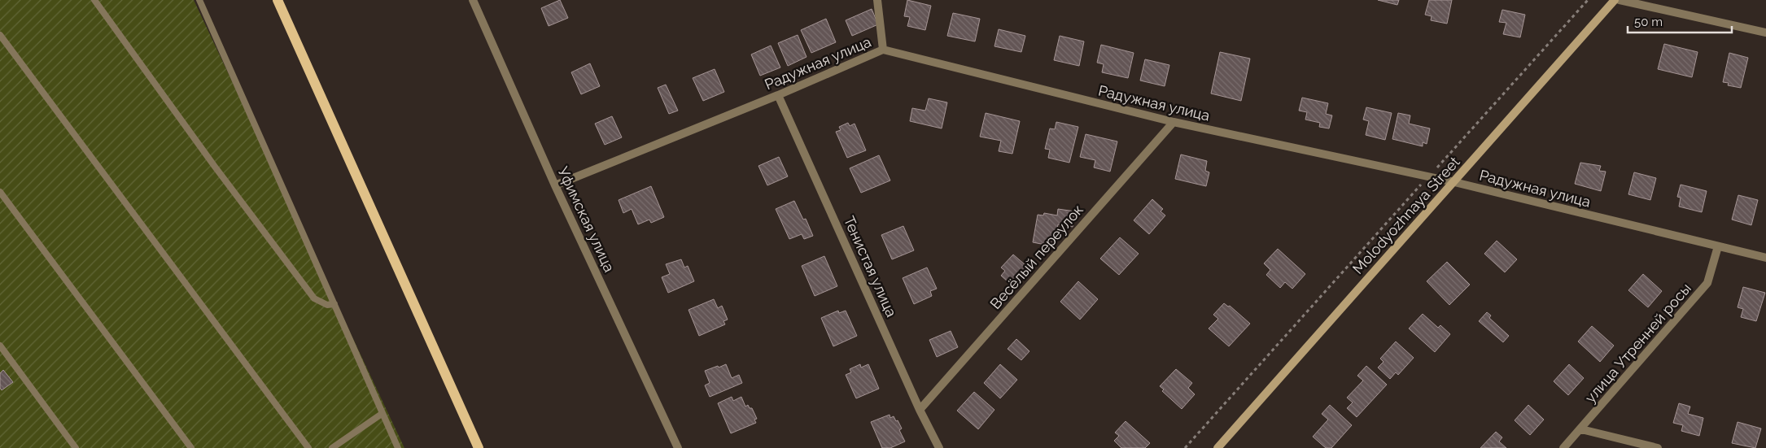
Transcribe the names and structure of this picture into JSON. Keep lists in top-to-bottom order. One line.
{"streets":{"street":["Радужная улица","Molodyozhnaya Street","Уфимская улица","Весёлый переулок","Тенистая улица","улица Утренней росы"]},"crossings":[["Радужная улица","Molodyozhnaya Street"],["Радужная улица","Уфимская улица"],["Радужная улица","Весёлый переулок"],["Радужная улица","Тенистая улица"],["Радужная улица","улица Утренней росы"],["Весёлый переулок","Тенистая улица"]],"scale_bar":"50 m"}
